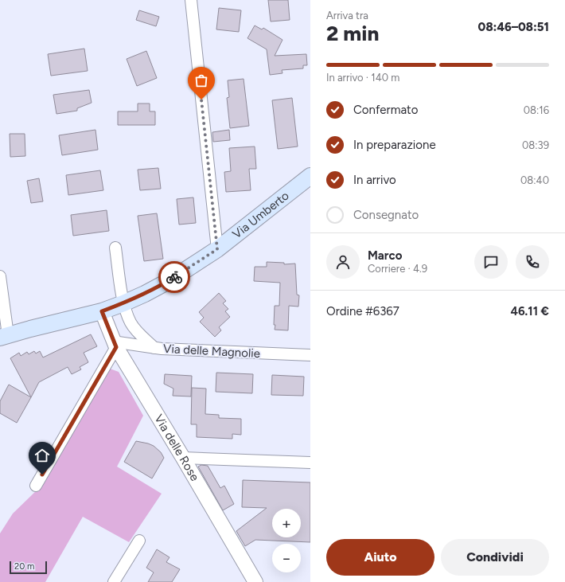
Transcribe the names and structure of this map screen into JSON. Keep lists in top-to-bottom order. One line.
{"streets":{"main road":["Via Umberto"],"street":["Via delle Magnolie","Via delle Rose"]},"crossings":[["Via Umberto","Via delle Rose"],["Via delle Magnolie","Via delle Rose"]],"scale_bar":"20 m","page":{"heading":["2 min","Arriva tra","08:46–08:51"],"panel":["Marco","Corriere · 4.9","Ordine #6367","46.11 €"],"bar":"In arrivo · 140 m","list":[["Confermato","08:16"],["In preparazione","08:39"],["In arrivo","08:40"],"Consegnato"],"map_buttons":["+","−"],"buttons":["Aiuto","Condividi"],"scale":"20 m"}}
